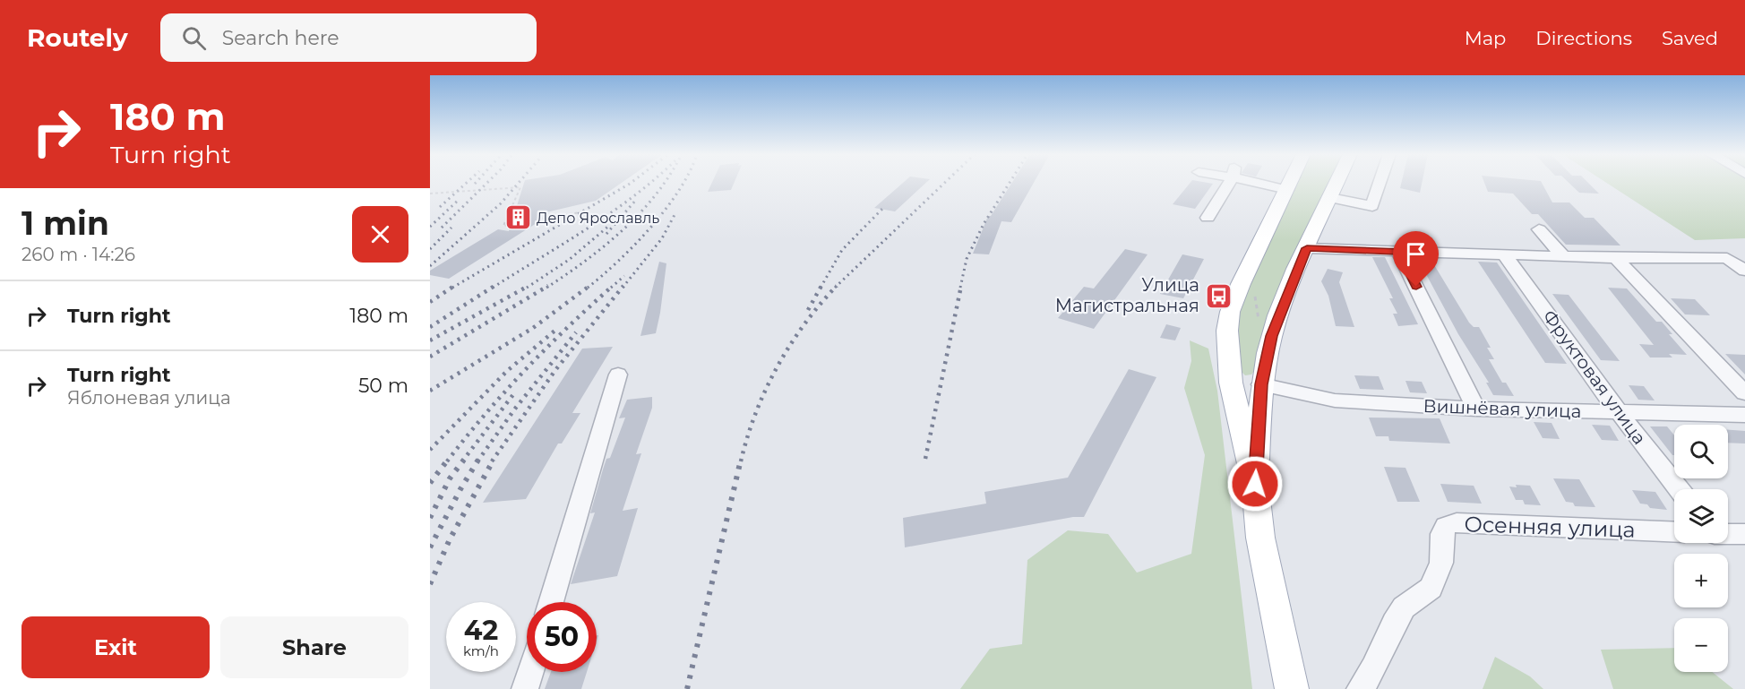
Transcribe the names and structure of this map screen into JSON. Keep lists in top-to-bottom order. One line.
{"streets":{"street":["Фруктовая улица","Вишнёвая улица","Осенняя улица"]},"crossings":[["Фруктовая улица","Вишнёвая улица"]],"places":{"building":["Депо Ярославль"],"bus stop":["Улица Магистральная"]},"page":{"header":"Routely","search":"Search here","nav":["Map","Directions","Saved"],"turn":["180 m","Turn right"],"heading":["1 min","260 m · 14:26"],"list":[{"name":"Turn right","value":"180 m"},{"name":"Turn right","note":"Яблоневая улица","value":"50 m"}],"map_buttons":["+","−"],"speed":"42 km/h","limit":"50","buttons":["Exit","Share"]}}
